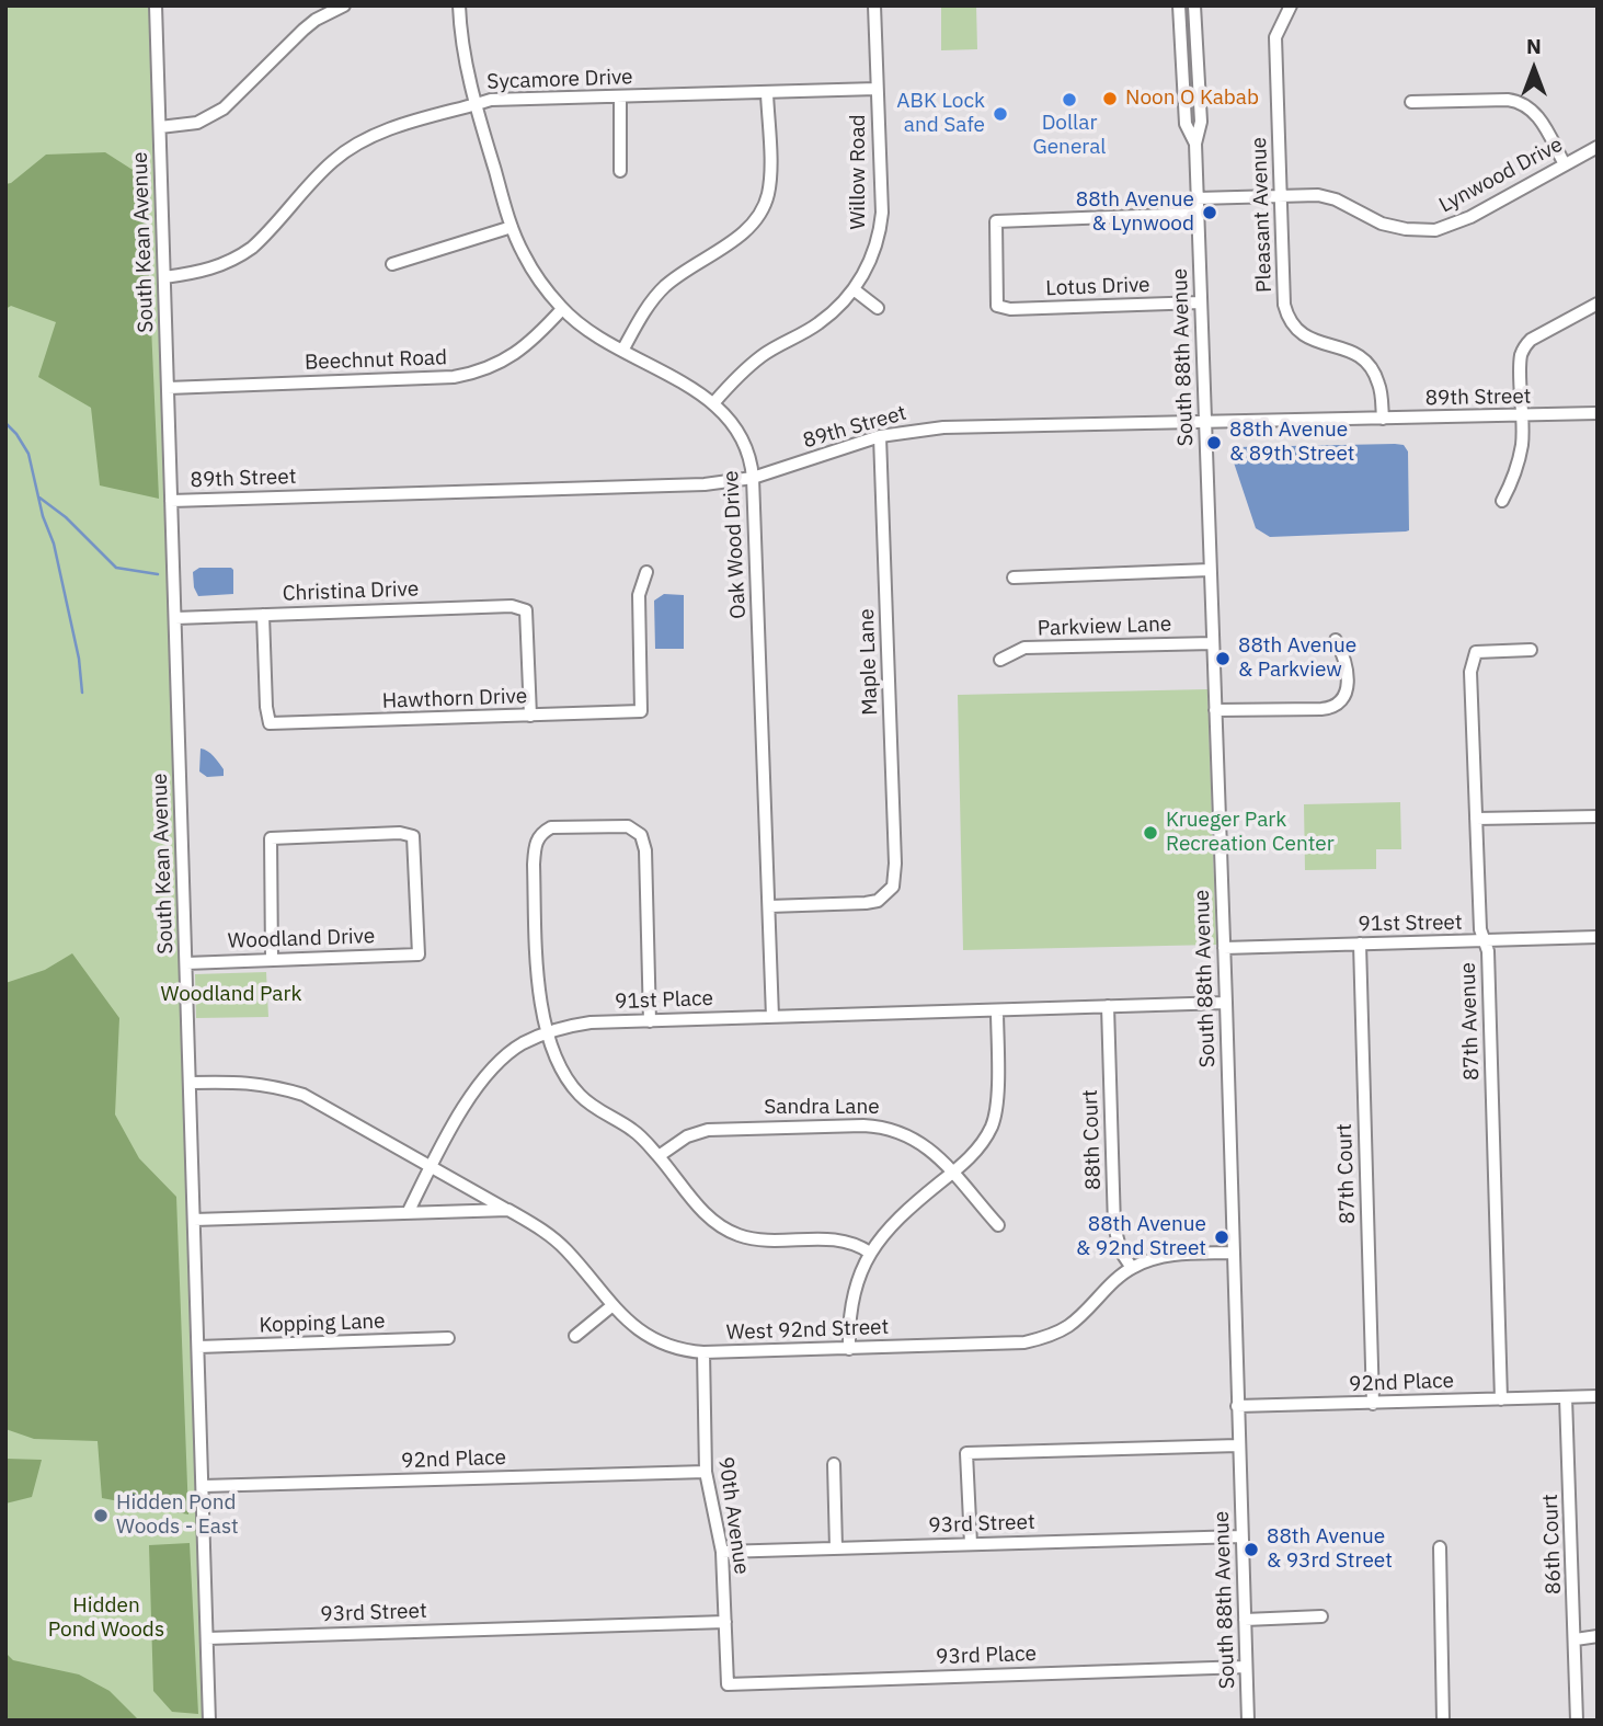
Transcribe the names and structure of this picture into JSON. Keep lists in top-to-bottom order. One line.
{"streets":{"street":["Sycamore Drive","Willow Road","Lynwood Drive","Pleasant Avenue","South Kean Avenue","Lotus Drive","South 88th Avenue","Beechnut Road","89th Street","Oak Wood Drive","Christina Drive","Parkview Lane","Maple Lane","Hawthorn Drive","91st Street","Woodland Drive","91st Place","87th Avenue","Sandra Lane","88th Court","87th Court","Kopping Lane","West 92nd Street","92nd Place","90th Avenue","93rd Street","86th Court","93rd Place"]},"crossings":[["Sycamore Drive","Willow Road"],["Sycamore Drive","South Kean Avenue"],["Sycamore Drive","Oak Wood Drive"],["Willow Road","Oak Wood Drive"],["Lynwood Drive","Pleasant Avenue"],["Lynwood Drive","South 88th Avenue"],["Pleasant Avenue","89th Street"],["South Kean Avenue","Beechnut Road"],["South Kean Avenue","89th Street"],["South Kean Avenue","Christina Drive"],["South Kean Avenue","Woodland Drive"],["South Kean Avenue","Kopping Lane"],["South Kean Avenue","92nd Place"],["South Kean Avenue","93rd Street"],["Lotus Drive","South 88th Avenue"],["South 88th Avenue","89th Street"],["South 88th Avenue","Parkview Lane"],["South 88th Avenue","91st Street"],["South 88th Avenue","91st Place"],["South 88th Avenue","West 92nd Street"],["South 88th Avenue","92nd Place"],["South 88th Avenue","93rd Street"],["South 88th Avenue","93rd Place"],["Beechnut Road","Oak Wood Drive"],["89th Street","Oak Wood Drive"],["89th Street","Maple Lane"],["Oak Wood Drive","Maple Lane"],["Oak Wood Drive","91st Place"],["Christina Drive","Hawthorn Drive"],["91st Street","87th Avenue"],["91st Street","87th Court"],["91st Place","88th Court"],["91st Place","West 92nd Street"],["87th Avenue","92nd Place"],["88th Court","West 92nd Street"],["87th Court","92nd Place"],["West 92nd Street","90th Avenue"],["92nd Place","90th Avenue"],["92nd Place","86th Court"],["90th Avenue","93rd Street"],["90th Avenue","93rd Place"]],"parks":["Woodland Park","Hidden Pond Woods"],"places":["Noon O Kabab","Dollar General","ABK Lock and Safe","88th Avenue & Lynwood","88th Avenue & 89th Street","88th Avenue & Parkview","Krueger Park Recreation Center","88th Avenue & 92nd Street","Hidden Pond Woods - East","88th Avenue & 93rd Street"],"north":"top"}
